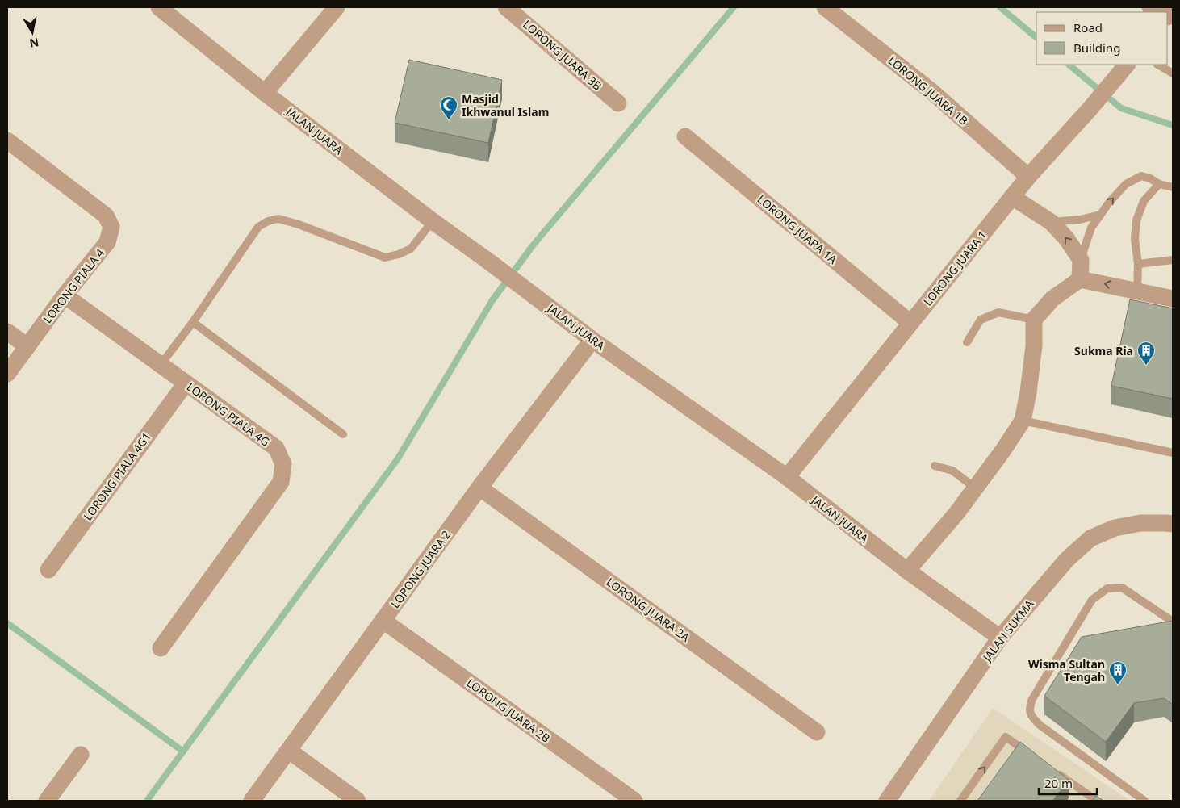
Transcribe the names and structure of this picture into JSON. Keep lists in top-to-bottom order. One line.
{"streets":{"street":["LORONG JUARA 3B","LORONG JUARA 1B","JALAN JUARA","LORONG JUARA 1A","LORONG JUARA 1","LORONG PIALA 4","LORONG PIALA 4G","LORONG PIALA 4G1","LORONG JUARA 2","LORONG JUARA 2A","JALAN SUKMA","LORONG JUARA 2B"]},"crossings":[["LORONG JUARA 1B","LORONG JUARA 1"],["JALAN JUARA","LORONG JUARA 1"],["JALAN JUARA","LORONG JUARA 2"],["JALAN JUARA","JALAN SUKMA"],["LORONG JUARA 1A","LORONG JUARA 1"],["LORONG PIALA 4","LORONG PIALA 4G"],["LORONG PIALA 4G","LORONG PIALA 4G1"],["LORONG JUARA 2","LORONG JUARA 2A"],["LORONG JUARA 2","LORONG JUARA 2B"]],"places":{"mosque":["Masjid Ikhwanul Islam"],"building":["Sukma Ria","Wisma Sultan Tengah"]},"legend":["Road","Building"],"scale_bar":"20 m","north":"bottom"}
